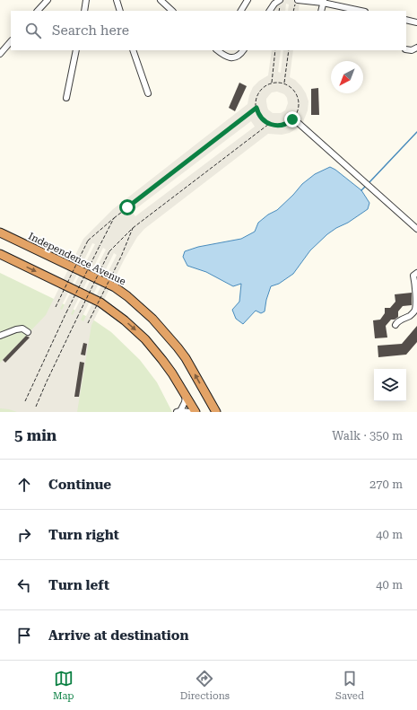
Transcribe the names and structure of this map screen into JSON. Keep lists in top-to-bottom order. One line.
{"streets":{"highway":["Independence Avenue"]},"north":"bottom left","page":{"search":"Search here","heading":["5 min","Walk · 350 m"],"list":[["Continue","270 m"],["Turn right","40 m"],["Turn left","40 m"],"Arrive at destination"],"nav":["Map","Directions","Saved"]}}
